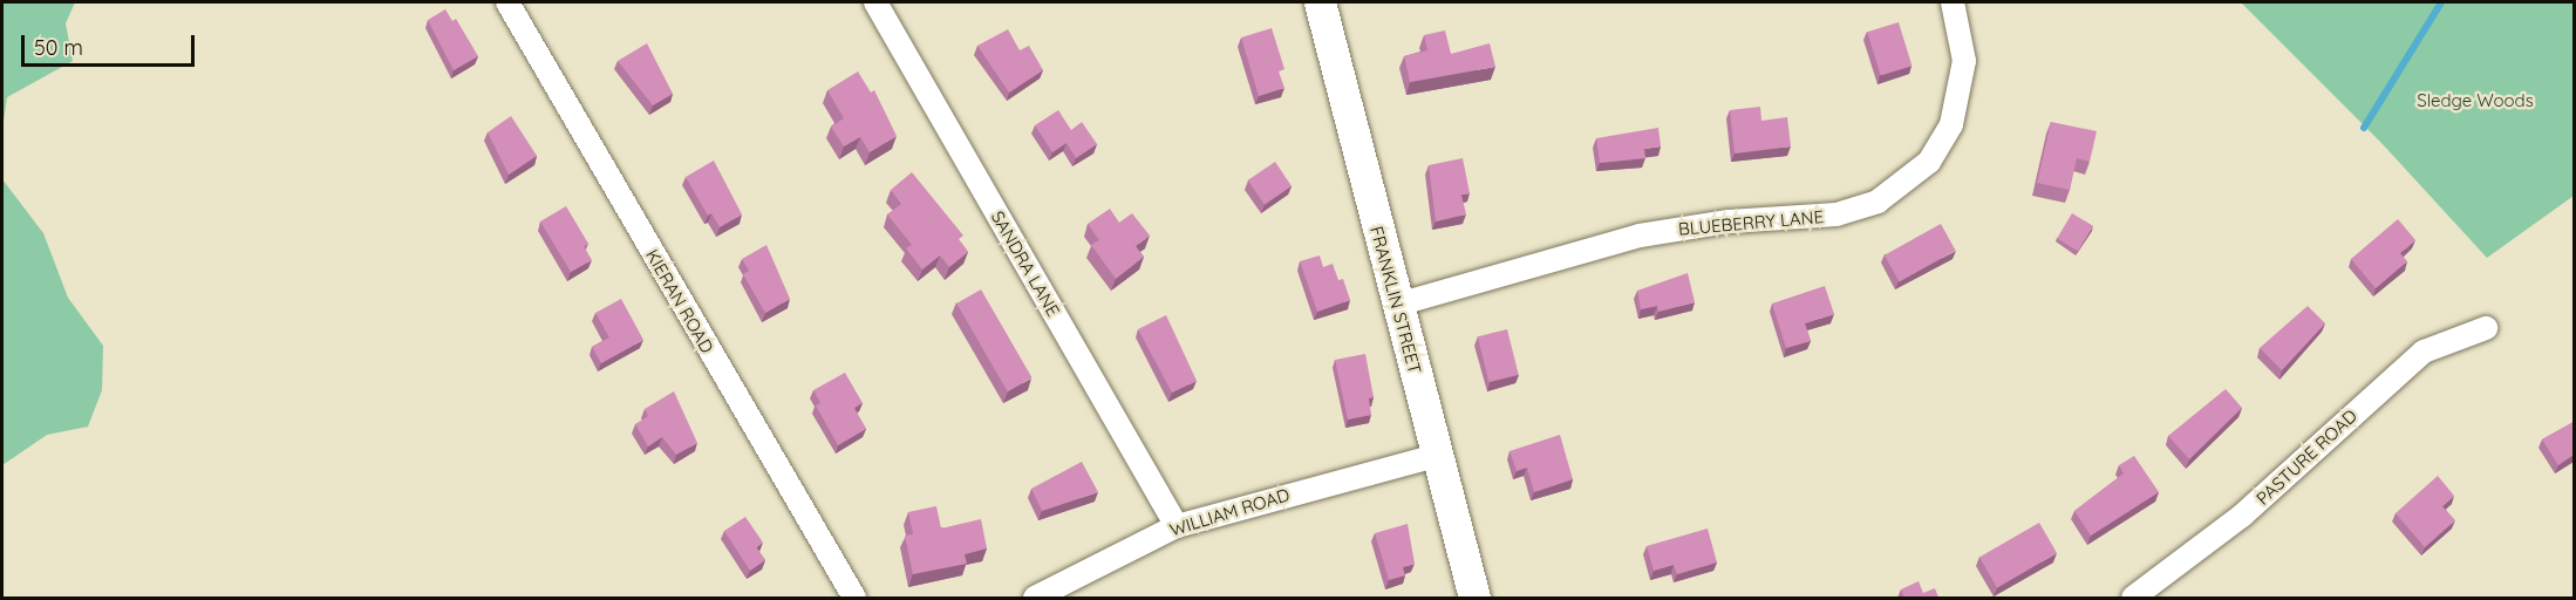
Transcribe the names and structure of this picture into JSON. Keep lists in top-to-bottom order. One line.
{"streets":{"main road":["FRANKLIN STREET"],"street":["BLUEBERRY LANE","SANDRA LANE","KIERAN ROAD","PASTURE ROAD","WILLIAM ROAD"]},"crossings":[["BLUEBERRY LANE","FRANKLIN STREET"],["SANDRA LANE","WILLIAM ROAD"],["FRANKLIN STREET","WILLIAM ROAD"]],"parks":["Sledge Woods"],"scale_bar":"50 m"}
